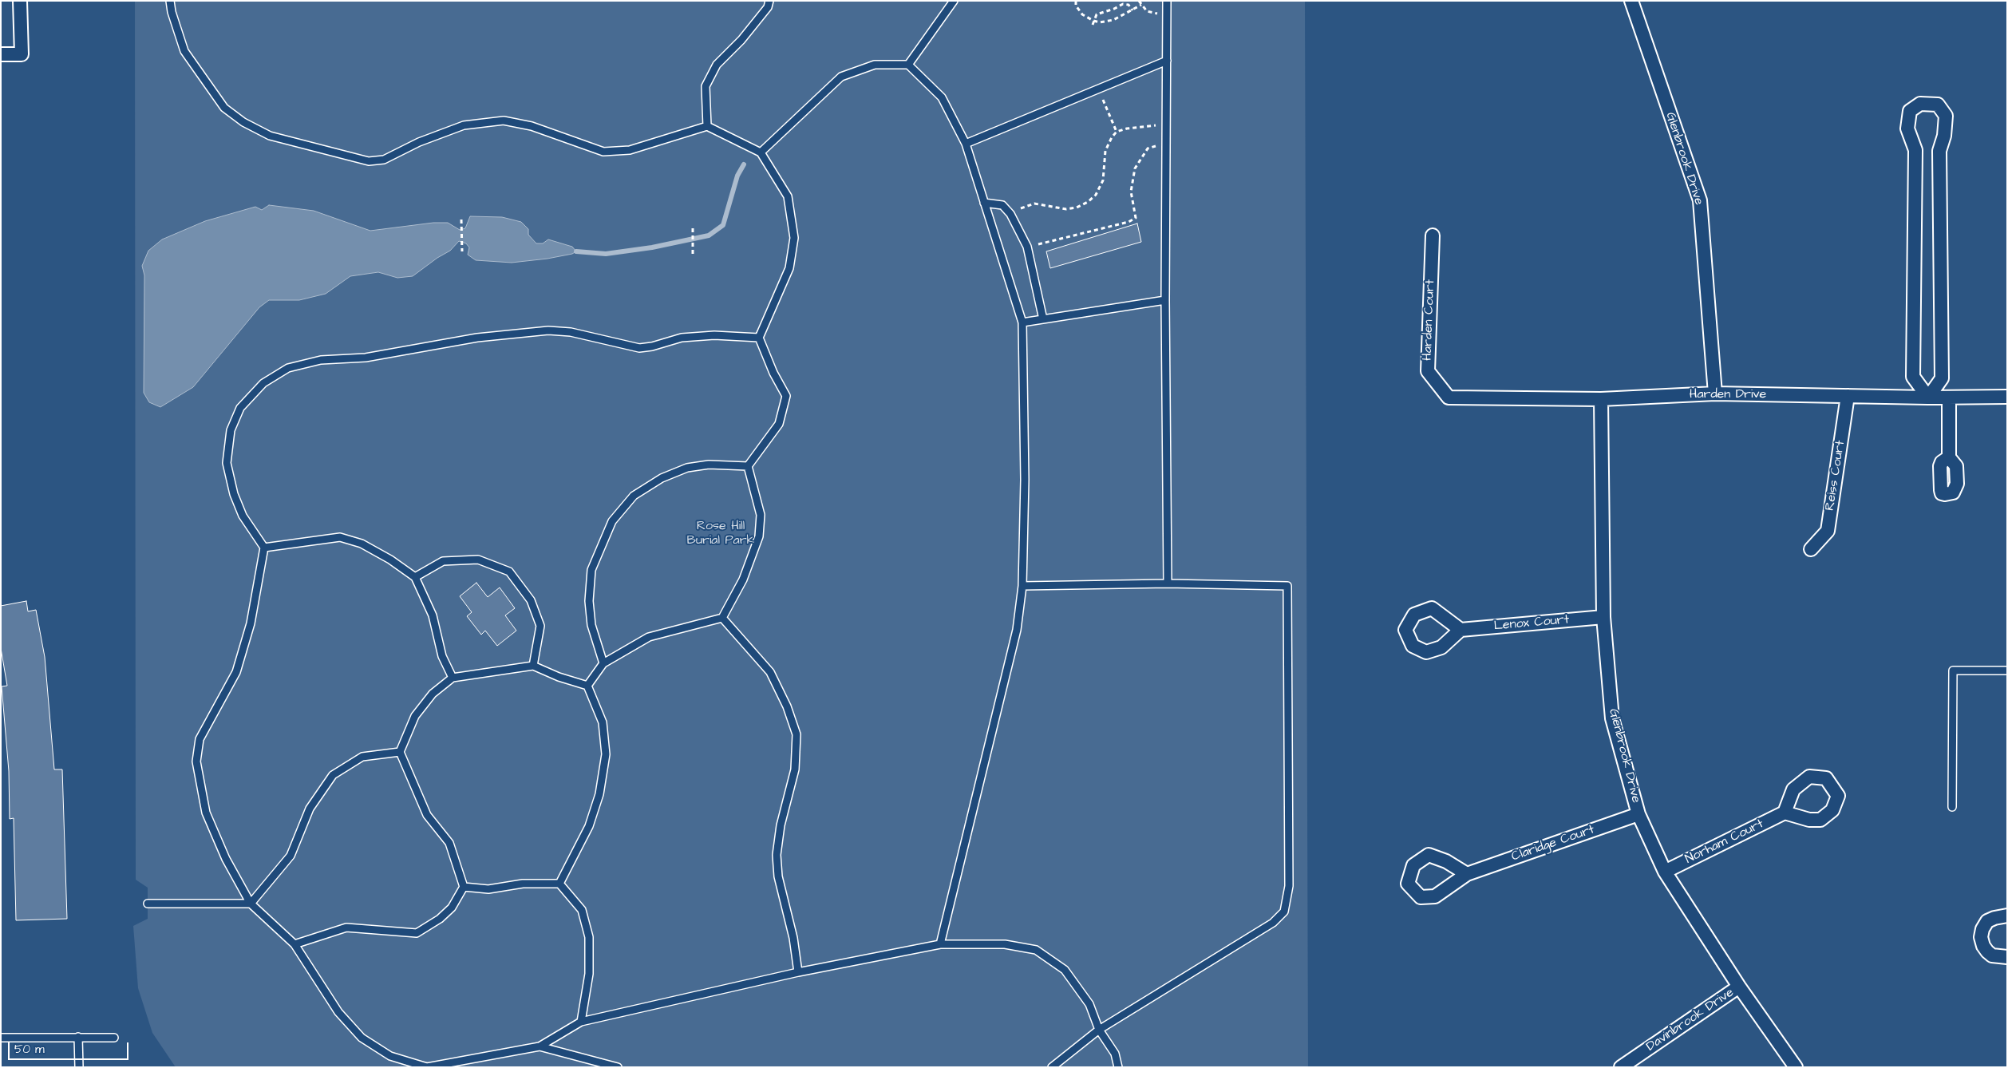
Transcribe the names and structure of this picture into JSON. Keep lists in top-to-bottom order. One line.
{"streets":{"street":["Glenbrook Drive","Harden Court","Harden Drive","Reiss Court","Lenox Court","Norham Court","Claridge Court","Davinbrook Drive"]},"crossings":[["Glenbrook Drive","Harden Drive"],["Glenbrook Drive","Lenox Court"],["Glenbrook Drive","Norham Court"],["Glenbrook Drive","Claridge Court"],["Glenbrook Drive","Davinbrook Drive"],["Harden Court","Harden Drive"],["Harden Drive","Reiss Court"]],"parks":["Rose Hill Burial Park"],"scale_bar":"50 m"}
